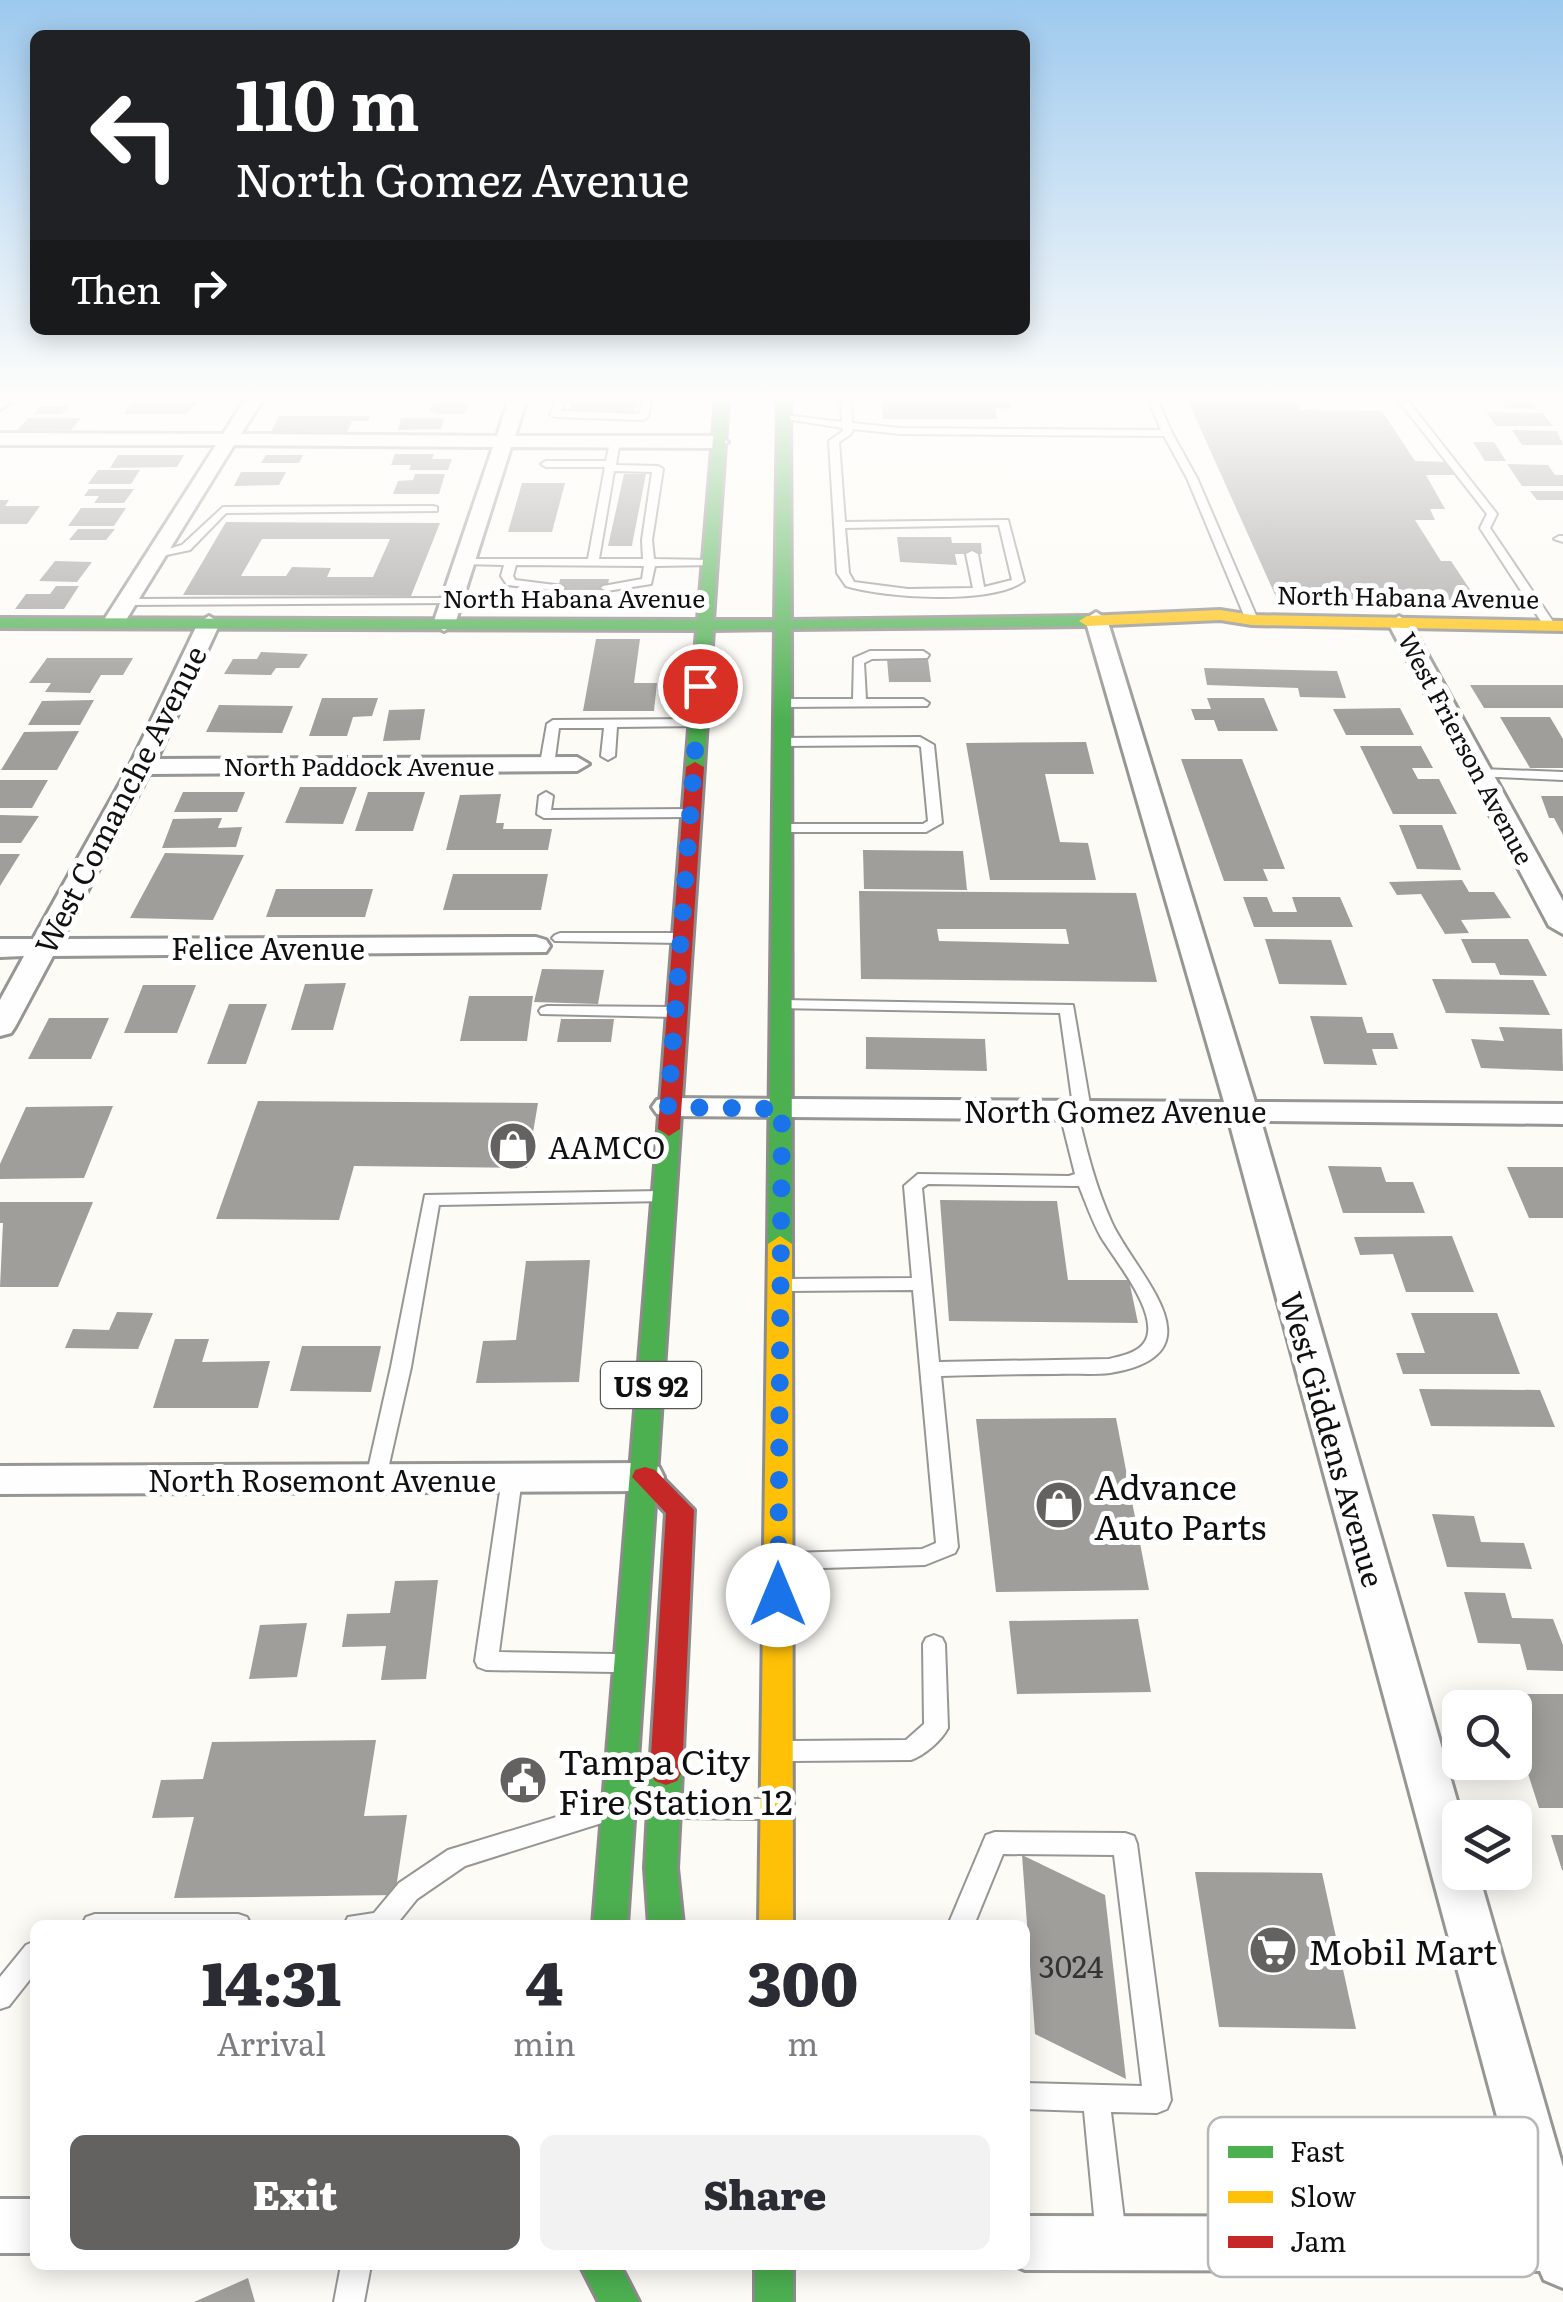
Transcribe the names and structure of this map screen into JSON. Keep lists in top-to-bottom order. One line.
{"streets":{"main road":["North Habana Avenue","US 92"],"street":["West Frierson Avenue","North Paddock Avenue","West Comanche Avenue","Felice Avenue","North Gomez Avenue","West Giddens Avenue","North Rosemont Avenue"]},"crossings":[["North Habana Avenue","West Frierson Avenue"],["North Habana Avenue","West Comanche Avenue"],["North Habana Avenue","US 92"],["North Habana Avenue","West Giddens Avenue"],["North Paddock Avenue","West Comanche Avenue"],["West Comanche Avenue","Felice Avenue"],["North Gomez Avenue","US 92"],["North Gomez Avenue","West Giddens Avenue"],["US 92","North Rosemont Avenue"]],"places":{"shop":["AAMCO","Advance Auto Parts"],"public building":["Tampa City Fire Station 12"],"supermarket":["Mobil Mart"]},"house_numbers":["3024"],"legend":["Fast","Slow","Jam"],"page":{"turn":["110 m","North Gomez Avenue"],"then":"Then","eta":["14:31","Arrival","4","min","300","m"],"buttons":["Exit","Share"]}}
